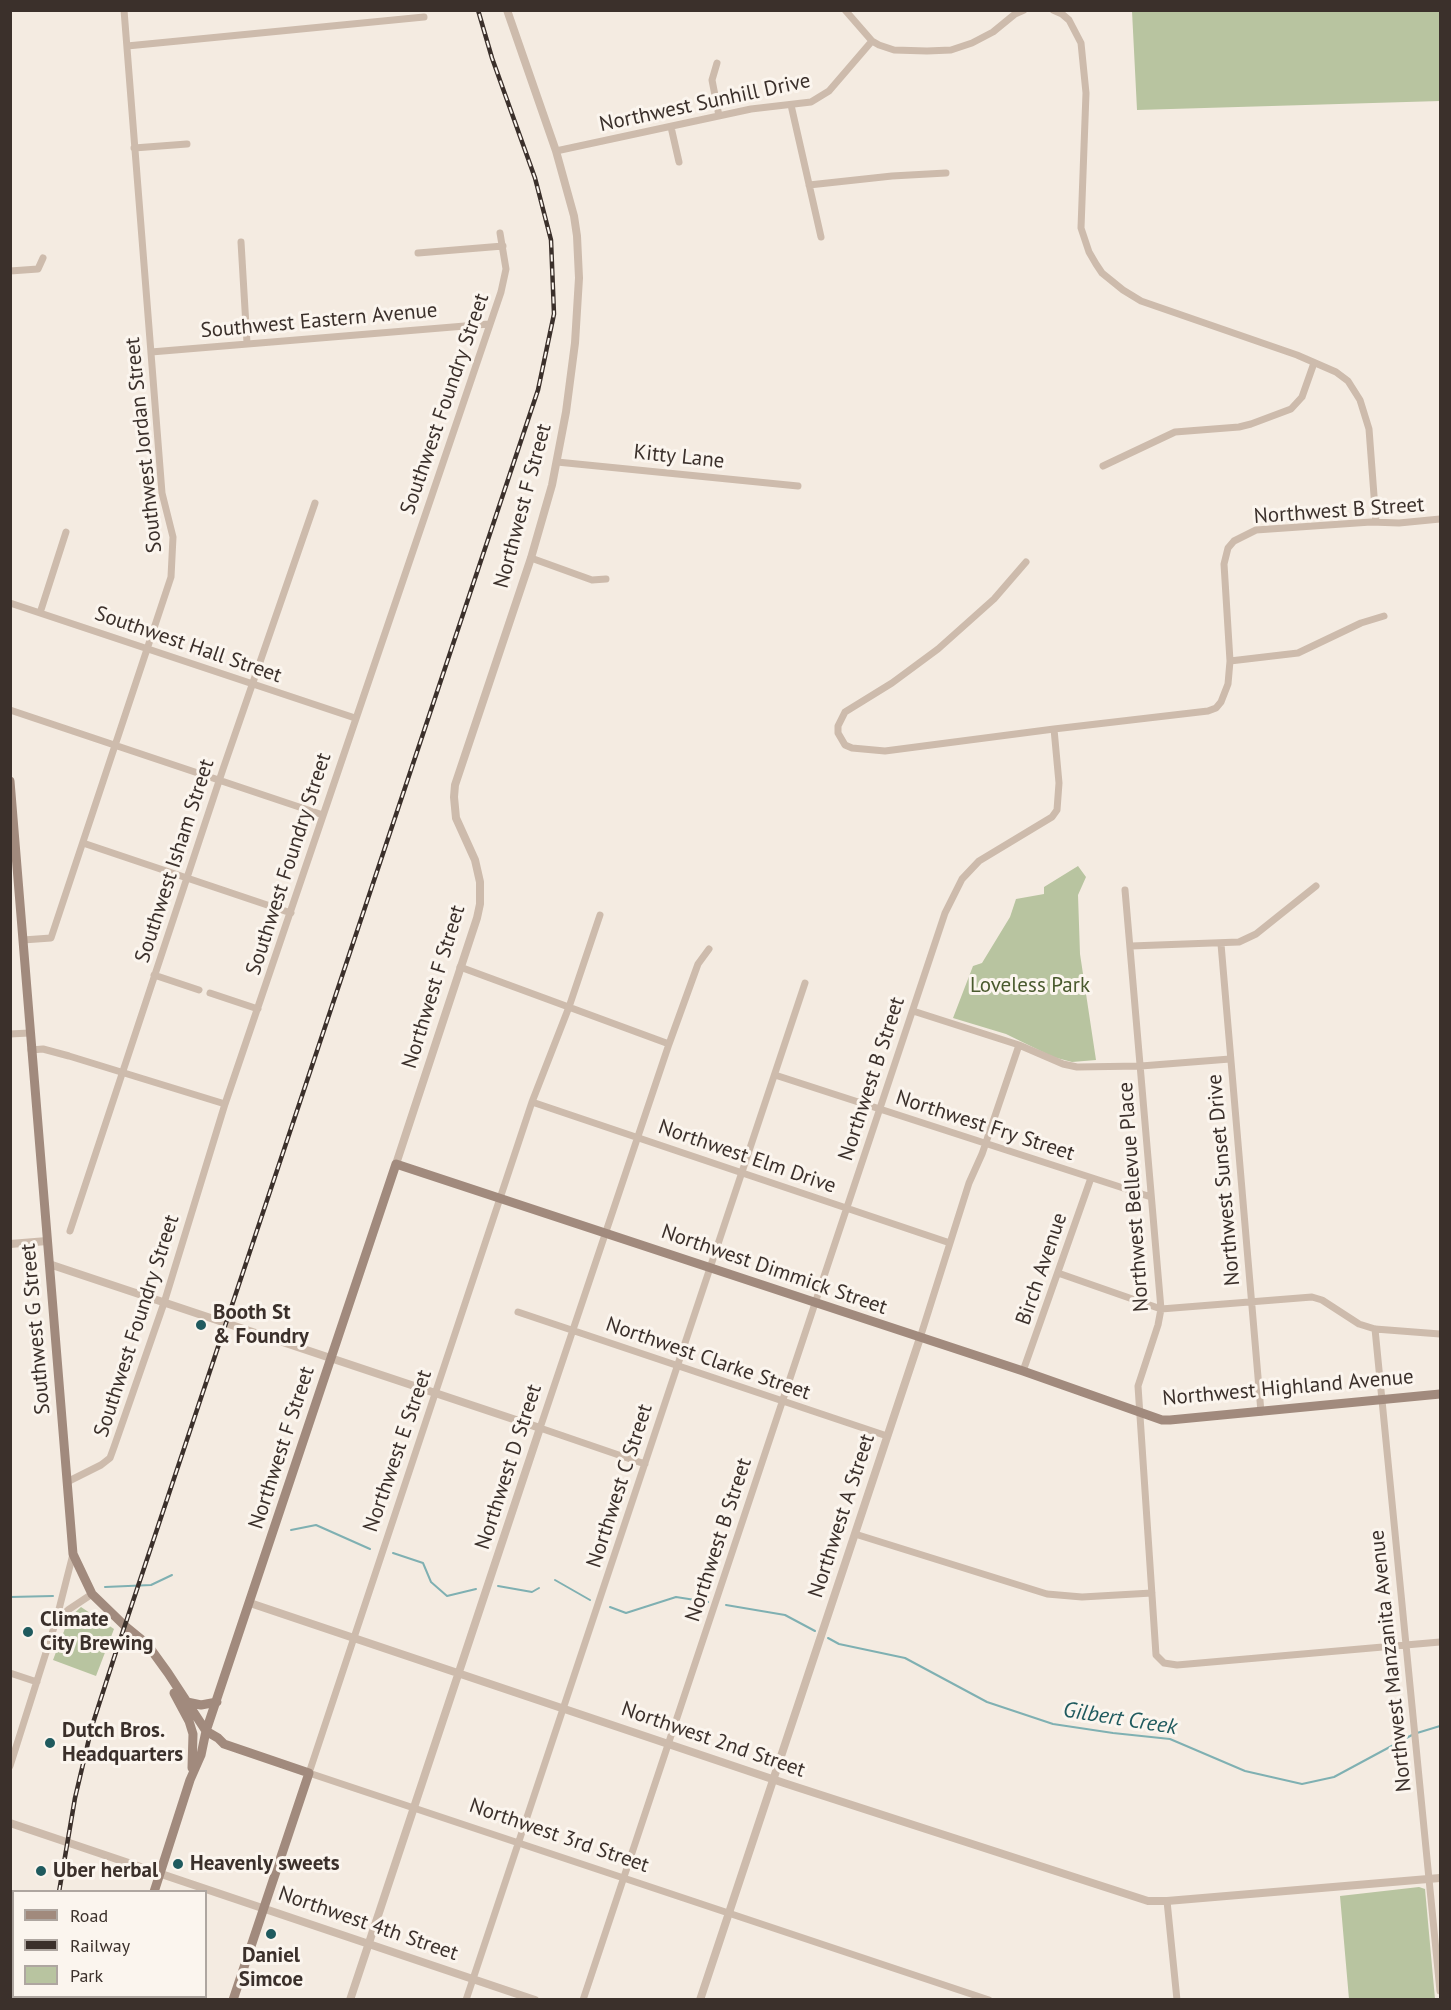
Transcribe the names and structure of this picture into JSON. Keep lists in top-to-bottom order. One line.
{"streets":{"main road":["Northwest F Street","Northwest Dimmick Street","Southwest G Street","Northwest Highland Avenue","Northwest E Street","Northwest 3rd Street"],"street":["Northwest Sunhill Drive","Southwest Eastern Avenue","Southwest Foundry Street","Southwest Jordan Street","Kitty Lane","Northwest B Street","Southwest Hall Street","Southwest Isham Street","Northwest Fry Street","Northwest Elm Drive","Northwest Sunset Drive","Northwest Bellevue Place","Birch Avenue","Northwest Clarke Street","Northwest D Street","Northwest C Street","Northwest A Street","Northwest Manzanita Avenue","Northwest 2nd Street","Northwest 4th Street"]},"crossings":[["Northwest Sunhill Drive","Northwest F Street"],["Southwest Eastern Avenue","Southwest Foundry Street"],["Southwest Eastern Avenue","Southwest Jordan Street"],["Southwest Foundry Street","Southwest Hall Street"],["Southwest Foundry Street","Southwest G Street"],["Southwest Jordan Street","Southwest Hall Street"],["Southwest Jordan Street","Southwest G Street"],["Kitty Lane","Northwest F Street"],["Northwest F Street","Northwest Dimmick Street"],["Northwest F Street","Northwest 2nd Street"],["Northwest F Street","Northwest 3rd Street"],["Northwest F Street","Northwest 4th Street"],["Northwest B Street","Northwest Fry Street"],["Northwest B Street","Northwest Elm Drive"],["Northwest B Street","Northwest Dimmick Street"],["Northwest B Street","Northwest Clarke Street"],["Northwest B Street","Northwest 2nd Street"],["Northwest B Street","Northwest 3rd Street"],["Southwest Hall Street","Southwest Isham Street"],["Northwest Fry Street","Northwest Bellevue Place"],["Northwest Fry Street","Birch Avenue"],["Northwest Fry Street","Northwest C Street"],["Northwest Fry Street","Northwest A Street"],["Northwest Elm Drive","Northwest E Street"],["Northwest Elm Drive","Northwest D Street"],["Northwest Elm Drive","Northwest C Street"],["Northwest Elm Drive","Northwest A Street"],["Northwest Sunset Drive","Northwest Highland Avenue"],["Northwest Bellevue Place","Northwest Dimmick Street"],["Northwest Bellevue Place","Northwest Highland Avenue"],["Northwest Bellevue Place","Northwest Manzanita Avenue"],["Birch Avenue","Northwest Dimmick Street"],["Northwest Dimmick Street","Northwest Highland Avenue"],["Northwest Dimmick Street","Northwest E Street"],["Northwest Dimmick Street","Northwest D Street"],["Northwest Dimmick Street","Northwest C Street"],["Northwest Dimmick Street","Northwest A Street"],["Southwest G Street","Northwest 3rd Street"],["Northwest Clarke Street","Northwest D Street"],["Northwest Clarke Street","Northwest C Street"],["Northwest Clarke Street","Northwest A Street"],["Northwest Highland Avenue","Northwest Manzanita Avenue"],["Northwest E Street","Northwest 2nd Street"],["Northwest E Street","Northwest 3rd Street"],["Northwest E Street","Northwest 4th Street"],["Northwest D Street","Northwest 2nd Street"],["Northwest D Street","Northwest 3rd Street"],["Northwest D Street","Northwest 4th Street"],["Northwest C Street","Northwest 2nd Street"],["Northwest C Street","Northwest 3rd Street"],["Northwest C Street","Northwest 4th Street"],["Northwest A Street","Northwest 2nd Street"],["Northwest A Street","Northwest 3rd Street"],["Northwest Manzanita Avenue","Northwest 2nd Street"]],"water":["Gilbert Creek"],"parks":["Loveless Park"],"places":["Booth St & Foundry","Climate City Brewing","Dutch Bros. Headquarters","Heavenly sweets","Uber herbal","Daniel Simcoe"],"legend":["Road","Railway","Park"]}
